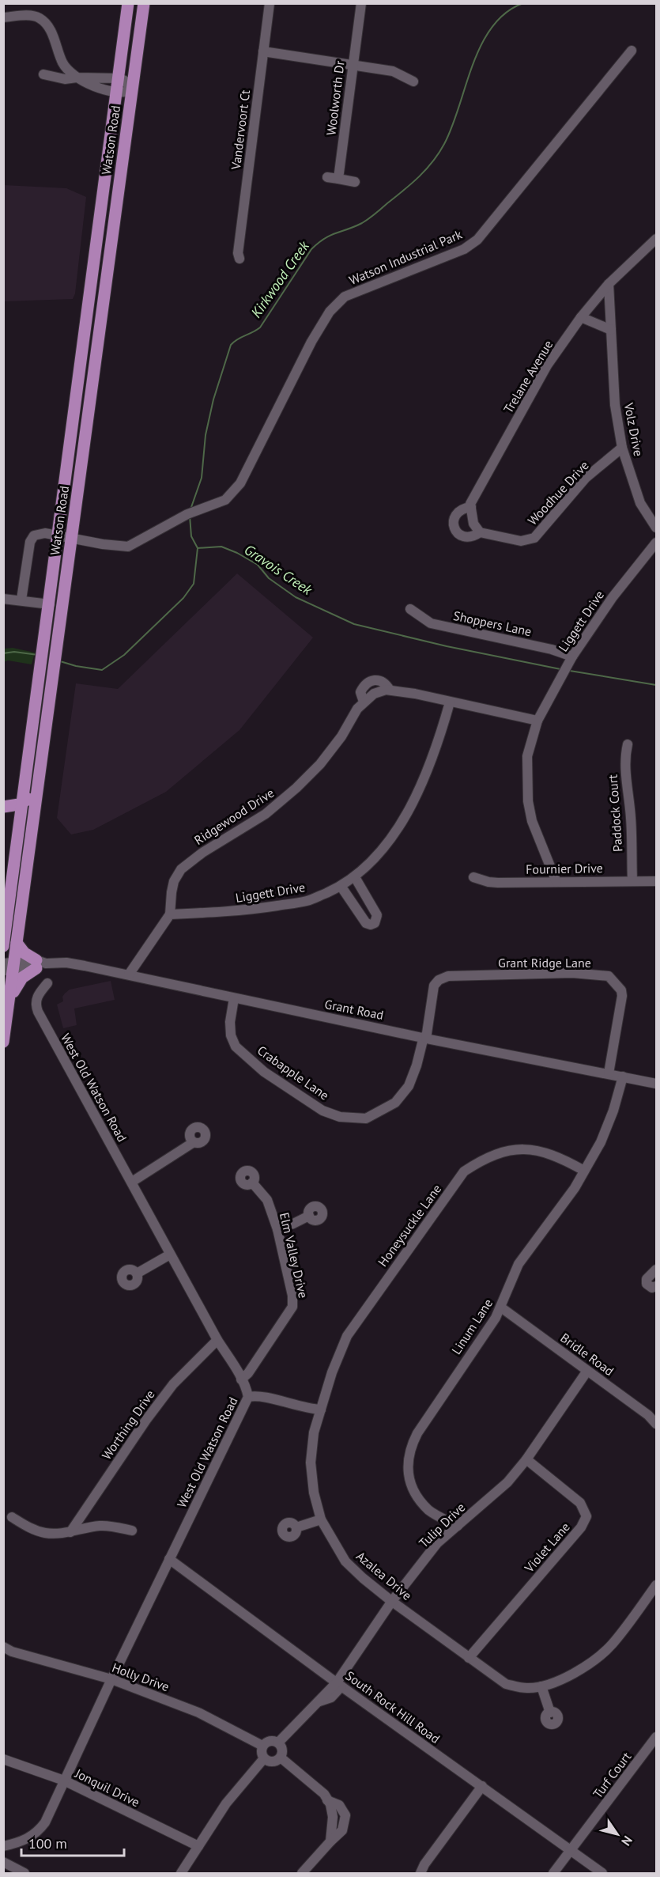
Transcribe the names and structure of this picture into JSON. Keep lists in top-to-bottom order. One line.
{"streets":{"main road":["Watson Road"],"street":["Woolworth Dr","Vandervoort Ct","Watson Industrial Park","Trelane Avenue","Volz Drive","Woodhue Drive","Liggett Drive","Shoppers Lane","Paddock Court","Ridgewood Drive","Fournier Drive","Grant Ridge Lane","Grant Road","Crabapple Lane","West Old Watson Road","Honeysuckle Lane","Elm Valley Drive","Linum Lane","Bridle Road","Worthing Drive","Tulip Drive","Violet Lane","Azalea Drive","Holly Drive","South Rock Hill Road","Turf Court","Jonquil Drive"]},"crossings":[["Watson Road","Watson Industrial Park"],["Watson Road","Grant Road"],["Trelane Avenue","Volz Drive"],["Trelane Avenue","Woodhue Drive"],["Volz Drive","Woodhue Drive"],["Liggett Drive","Shoppers Lane"],["Liggett Drive","Ridgewood Drive"],["Liggett Drive","Fournier Drive"],["Paddock Court","Fournier Drive"],["Grant Ridge Lane","Grant Road"],["Grant Ridge Lane","Crabapple Lane"],["Grant Road","Crabapple Lane"],["Grant Road","Linum Lane"],["West Old Watson Road","Elm Valley Drive"],["West Old Watson Road","Worthing Drive"],["West Old Watson Road","Holly Drive"],["West Old Watson Road","South Rock Hill Road"],["West Old Watson Road","Jonquil Drive"],["Honeysuckle Lane","Linum Lane"],["Honeysuckle Lane","Azalea Drive"],["Linum Lane","Bridle Road"],["Linum Lane","Tulip Drive"],["Bridle Road","Tulip Drive"],["Tulip Drive","Violet Lane"],["Tulip Drive","Azalea Drive"],["Tulip Drive","Holly Drive"],["Tulip Drive","South Rock Hill Road"],["Violet Lane","Azalea Drive"],["South Rock Hill Road","Turf Court"]],"water":["Kirkwood Creek","Gravois Creek"],"scale_bar":"100 m","north":"bottom right"}
